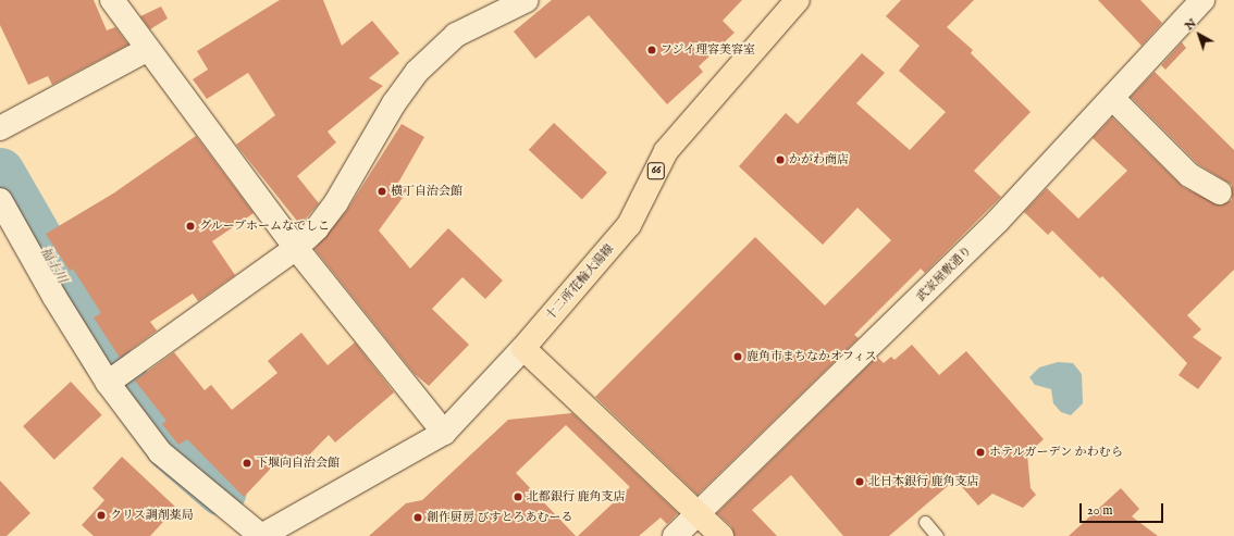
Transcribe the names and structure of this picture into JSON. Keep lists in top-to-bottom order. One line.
{"streets":{"main road":["66","十二所花輪大湯線"],"street":["武家屋敷通り"]},"water":["福士川"],"places":["フジイ理容美容室","かがわ商店","横丁自治会館","グループホームなでしこ","鹿角市まちなかオフィス","ホテルガーデン かわむら","下堰向自治会館","北日本銀行 鹿角支店","北都銀行 鹿角支店","クリス調剤薬局","創作厨房 びすとろあむーる"],"scale_bar":"20 m","north":"top left"}
